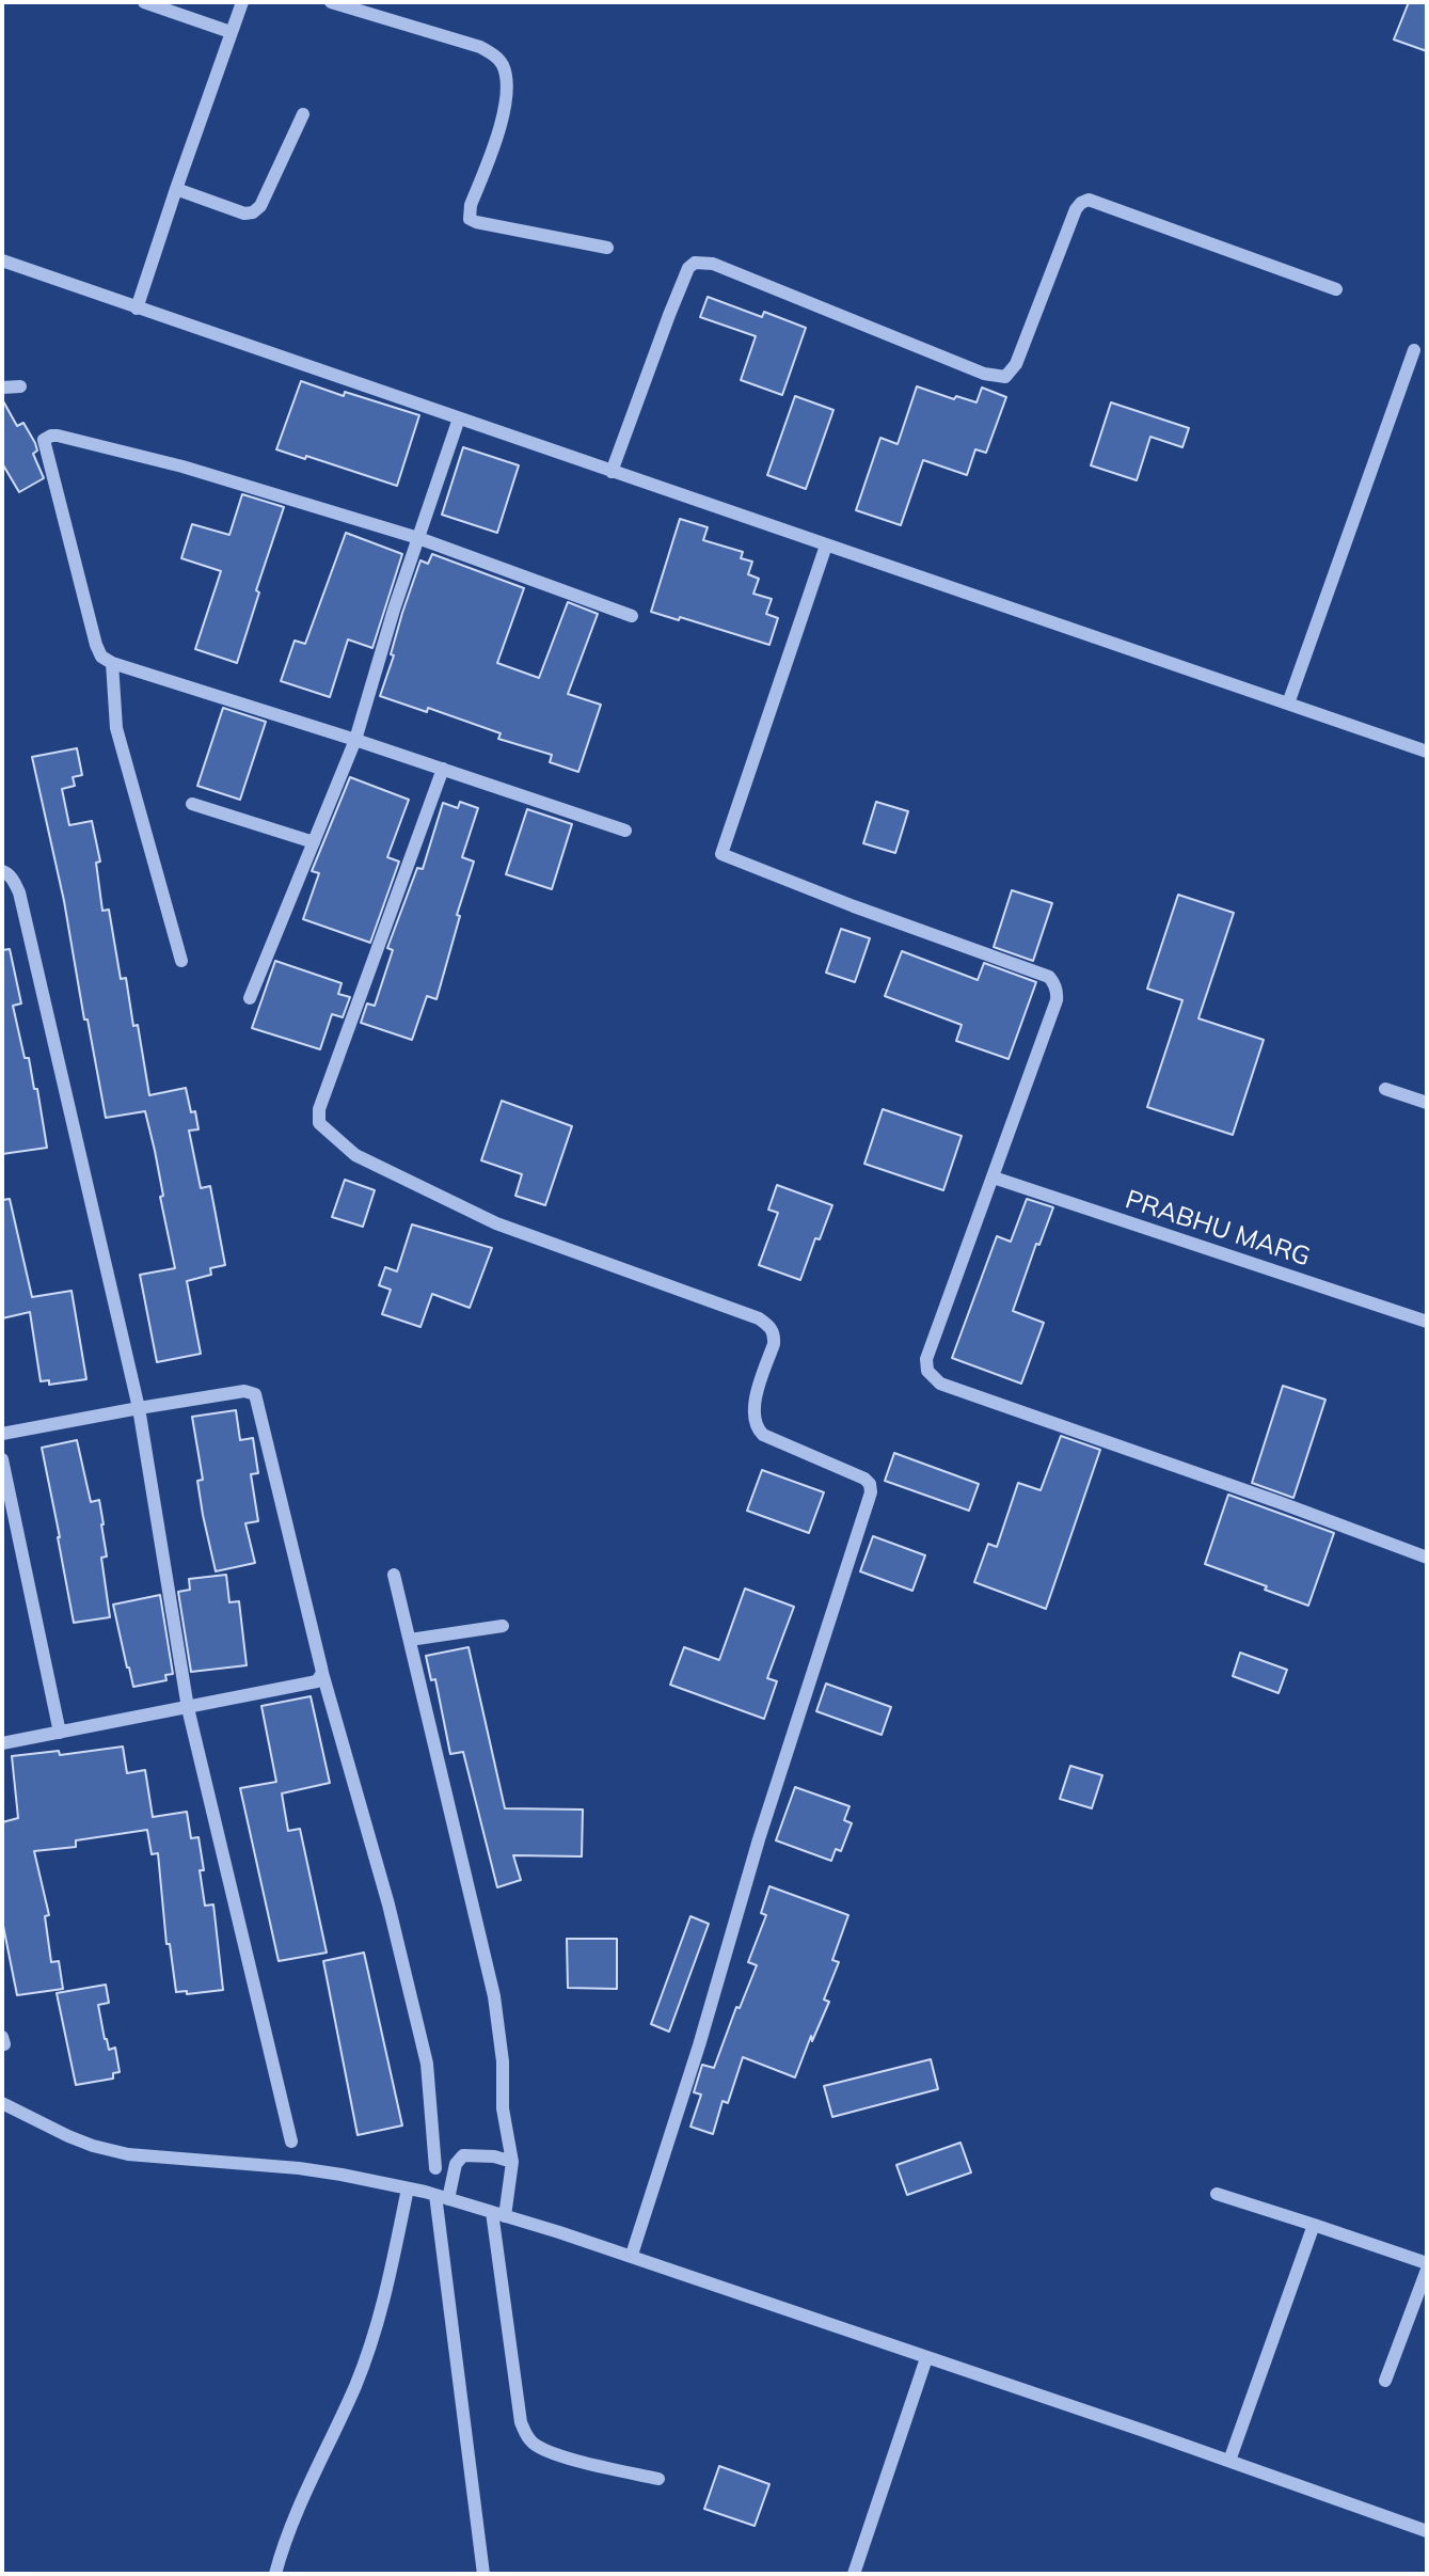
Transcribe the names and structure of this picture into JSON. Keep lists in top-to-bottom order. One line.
{"streets":{"street":["PRABHU MARG"]}}
